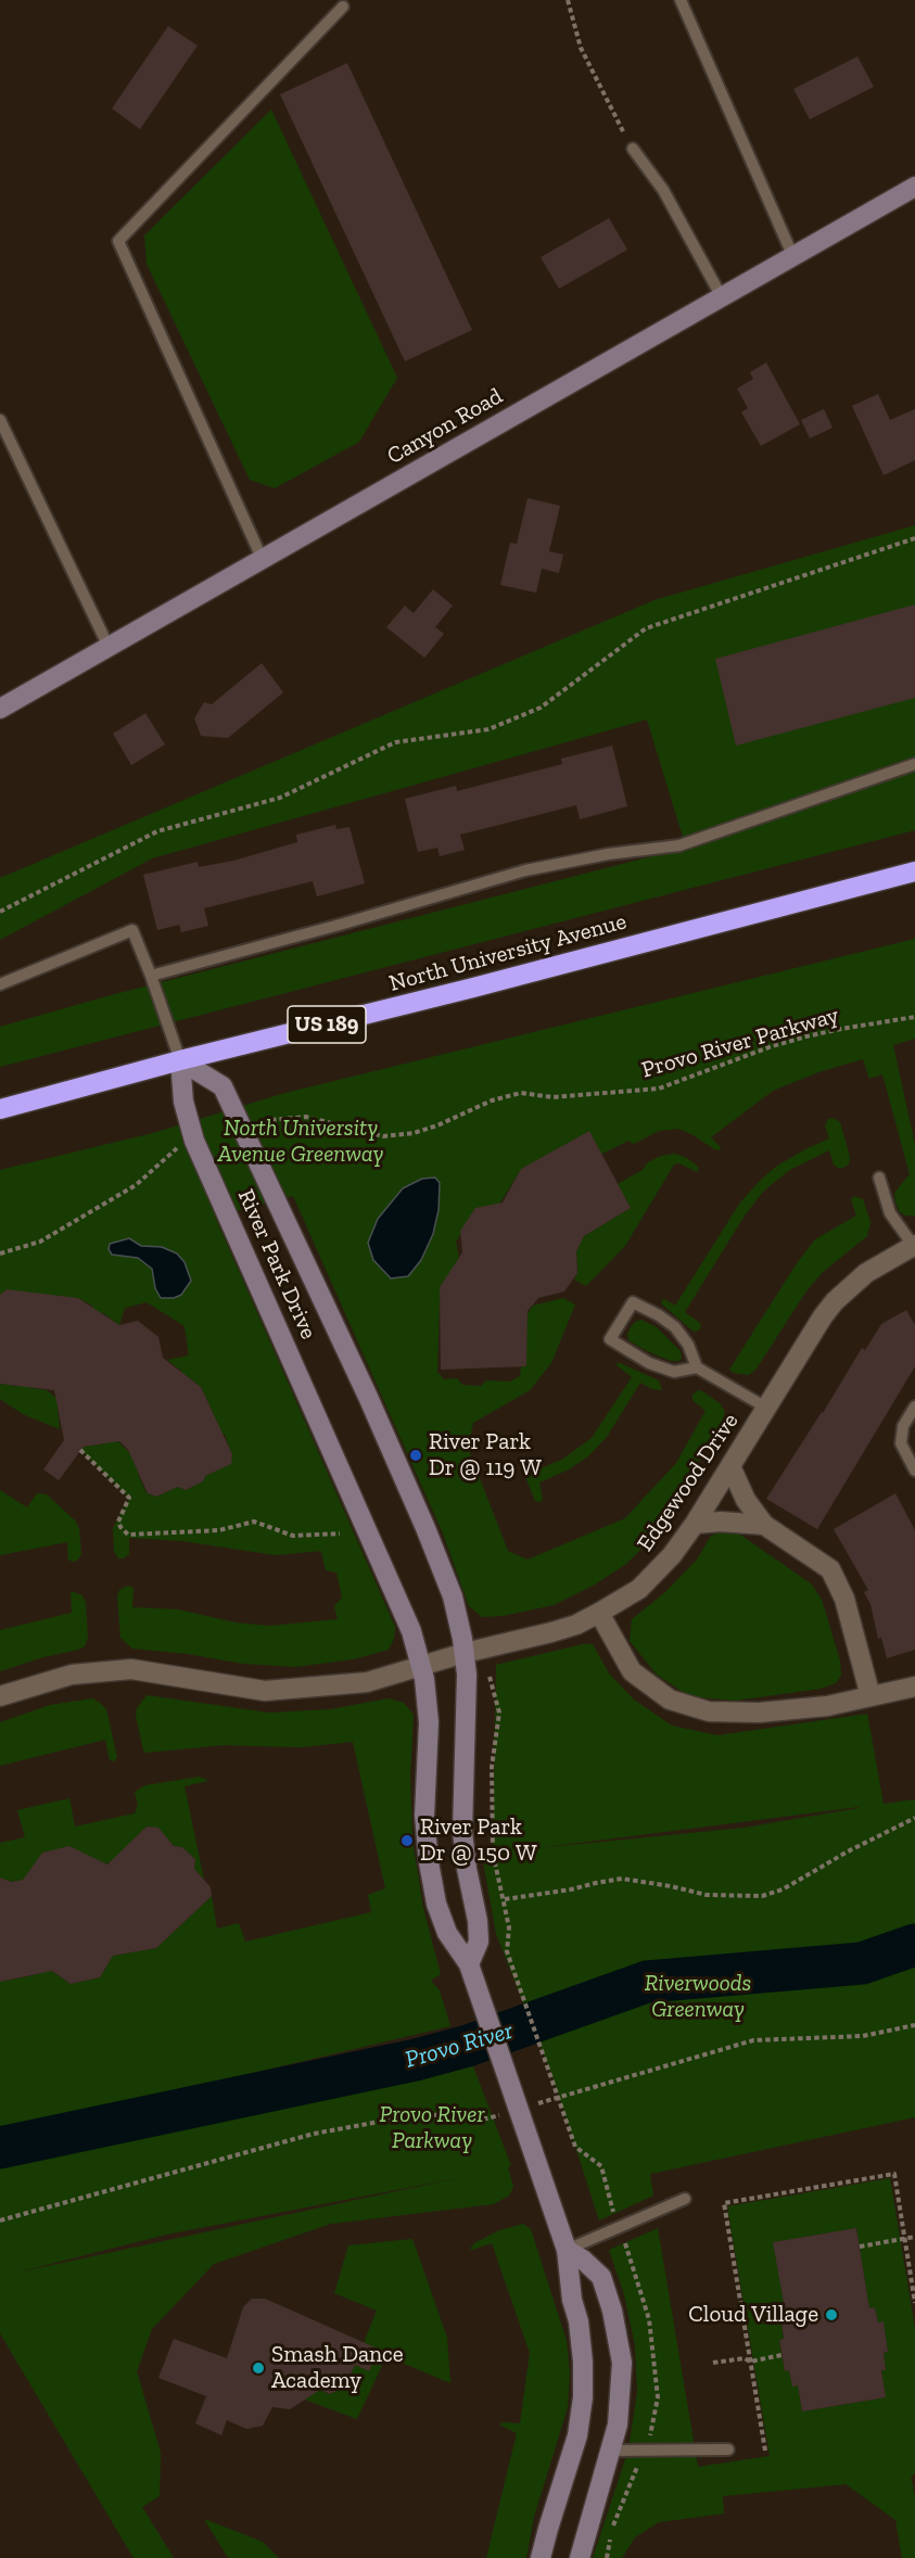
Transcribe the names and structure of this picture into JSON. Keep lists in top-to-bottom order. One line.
{"streets":{"highway":["North University Avenue","US 189"],"street":["Canyon Road","River Park Drive","Edgewood Drive"],"path":["Provo River Parkway"]},"crossings":[["North University Avenue","River Park Drive"],["River Park Drive","Edgewood Drive"]],"water":["Provo River"],"parks":["North University Avenue Greenway","Riverwoods Greenway","Provo River Parkway"],"places":["River Park Dr @ 119 W","River Park Dr @ 150 W","Cloud Village","Smash Dance Academy"]}
